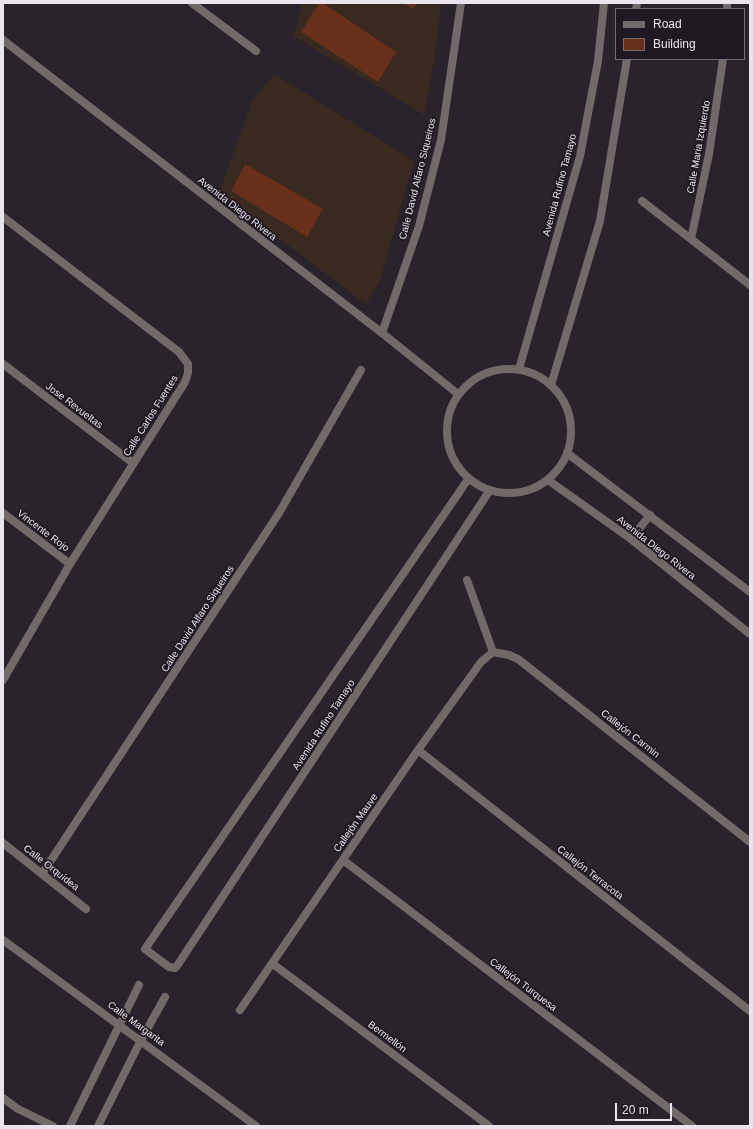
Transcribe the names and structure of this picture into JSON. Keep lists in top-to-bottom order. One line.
{"streets":{"street":["Calle Maria Izquierdo","Calle David Alfaro Siqueiros","Avenida Rufino Tamayo","Avenida Diego Rivera","Jose Revueltas","Calle Carlos Fuentes","Vincente Rojo","Callejón Carmin","Callejón Mauve","Calle Orquídea","Callejón Terracota","Callejón Turquesa","Calle Margarita","Bermellón"]},"crossings":[["Calle David Alfaro Siqueiros","Avenida Diego Rivera"],["Calle David Alfaro Siqueiros","Calle Orquídea"],["Avenida Rufino Tamayo","Avenida Diego Rivera"],["Jose Revueltas","Calle Carlos Fuentes"],["Calle Carlos Fuentes","Vincente Rojo"],["Callejón Carmin","Callejón Mauve"],["Callejón Mauve","Callejón Terracota"],["Callejón Mauve","Callejón Turquesa"],["Callejón Mauve","Bermellón"]],"legend":["Road","Building"],"scale_bar":"20 m"}
